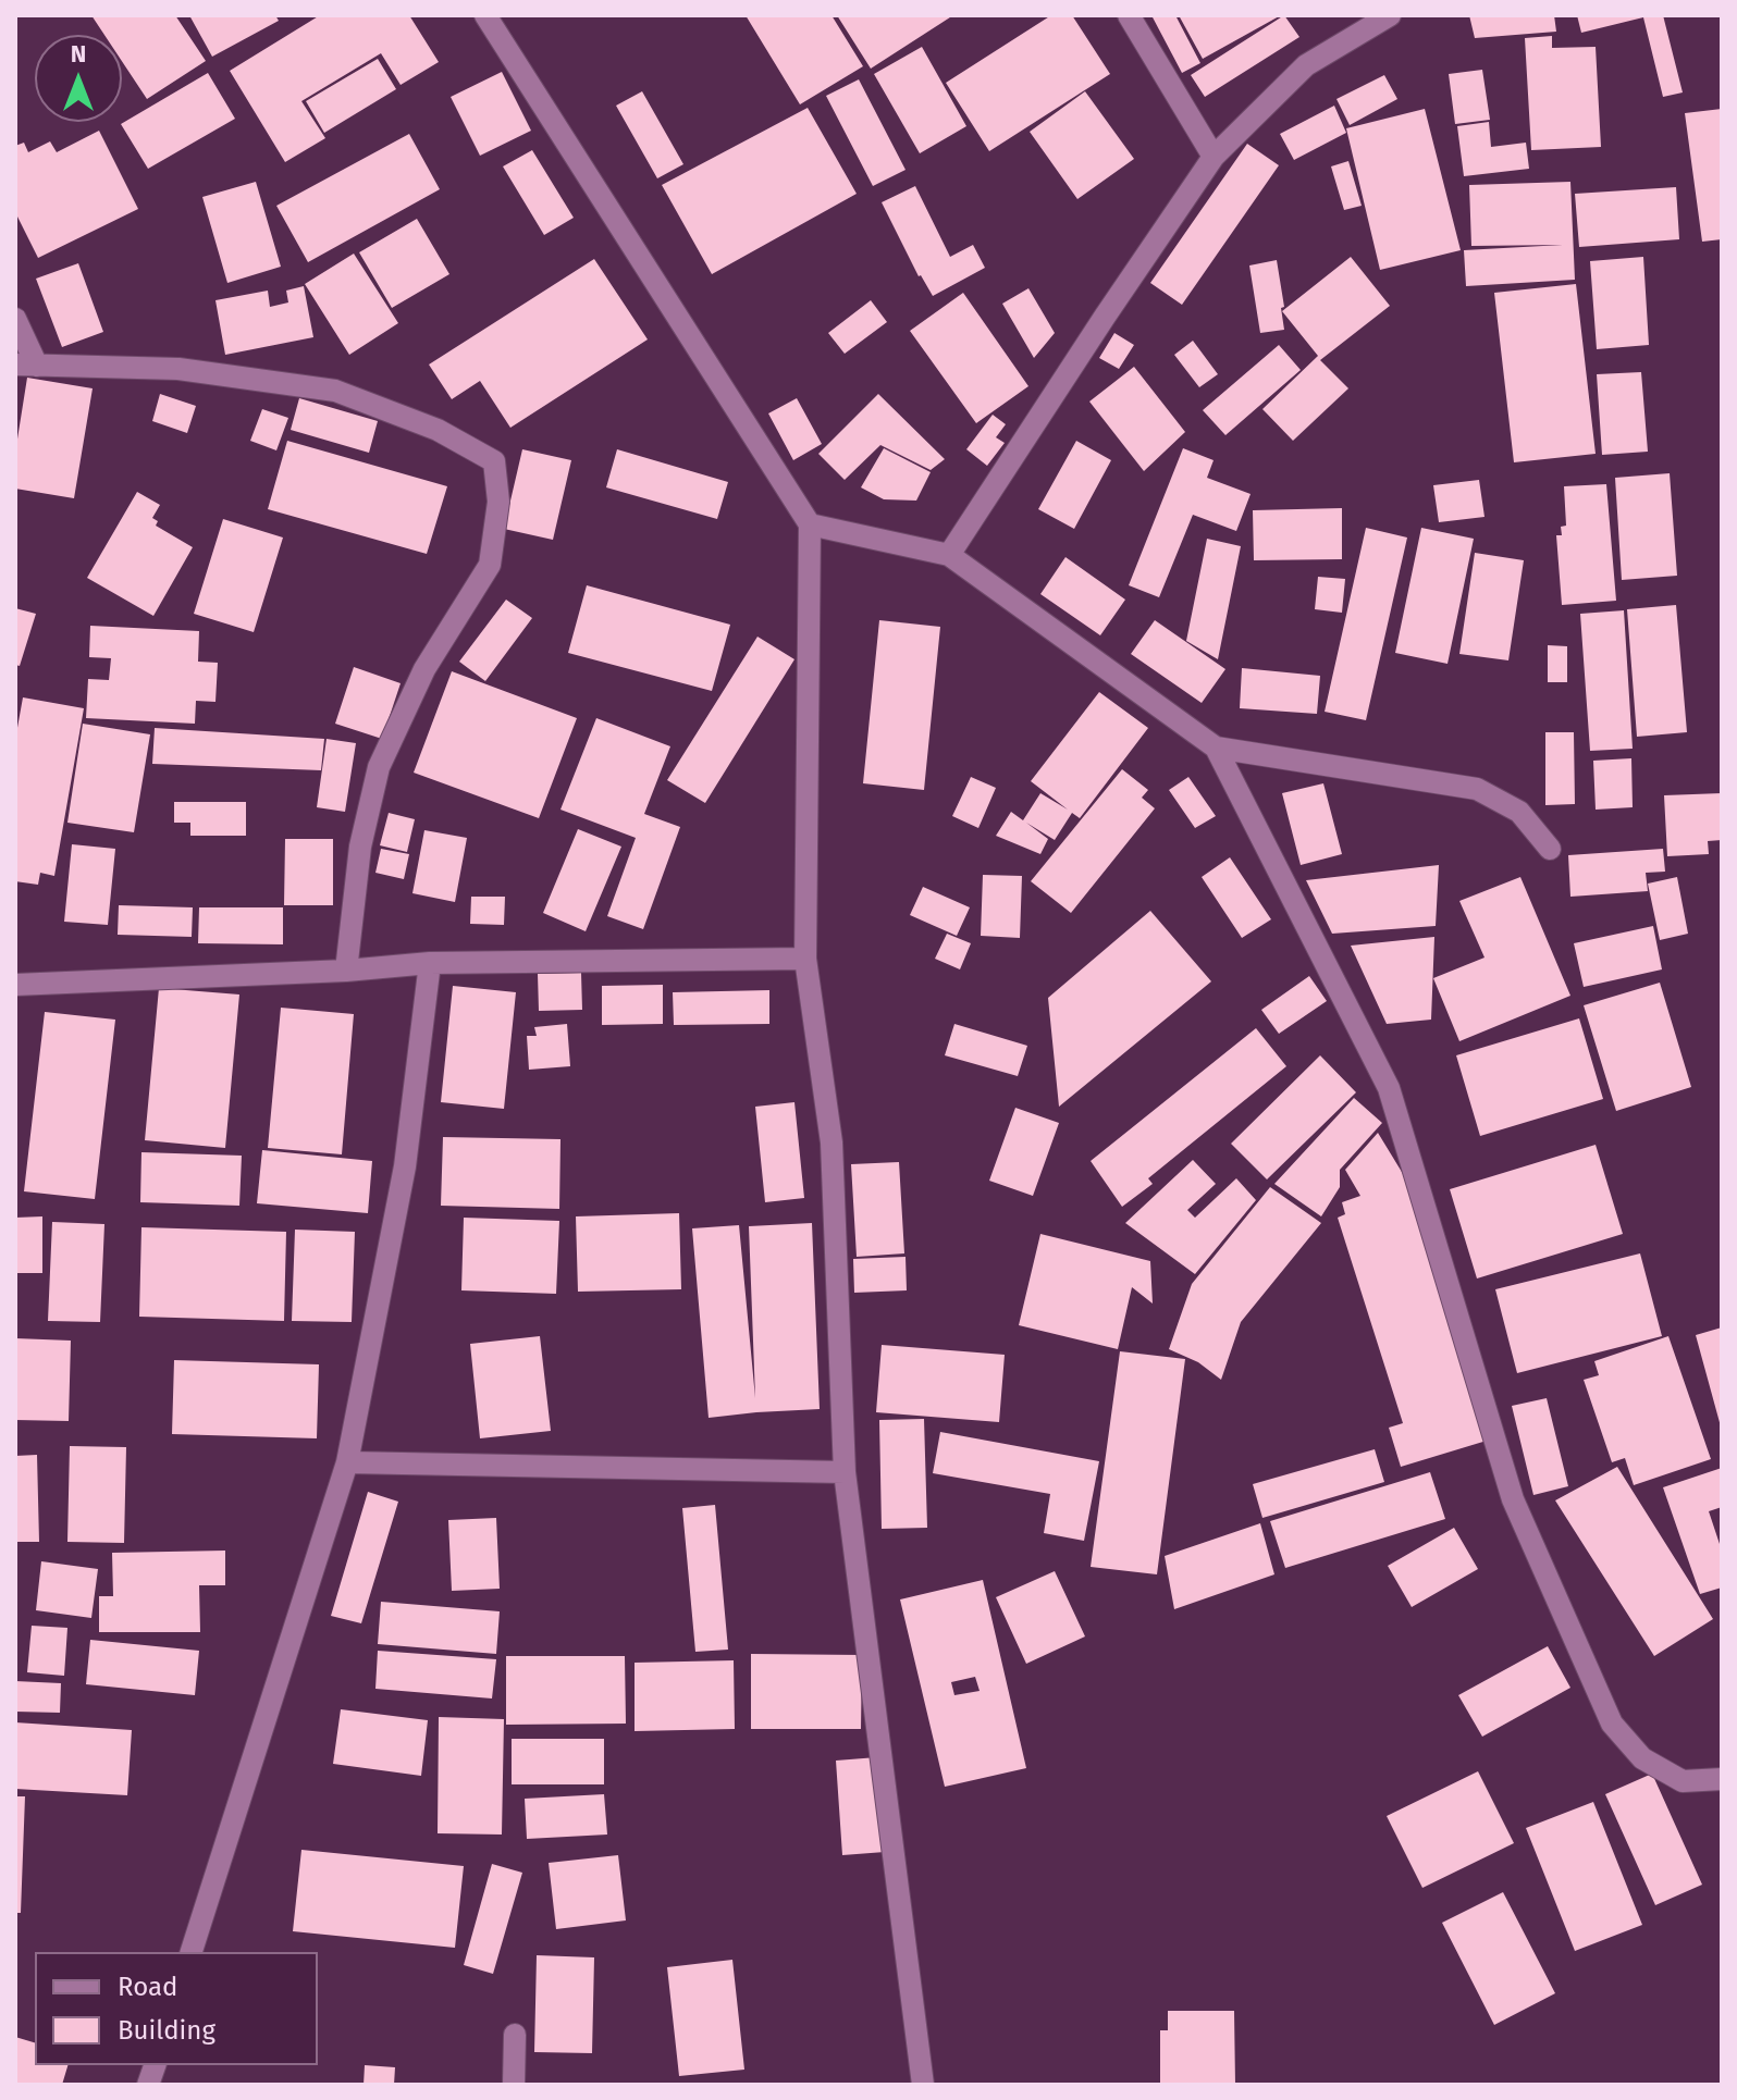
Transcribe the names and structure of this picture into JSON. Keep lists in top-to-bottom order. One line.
{"legend":["Road","Building"],"north":"top"}
